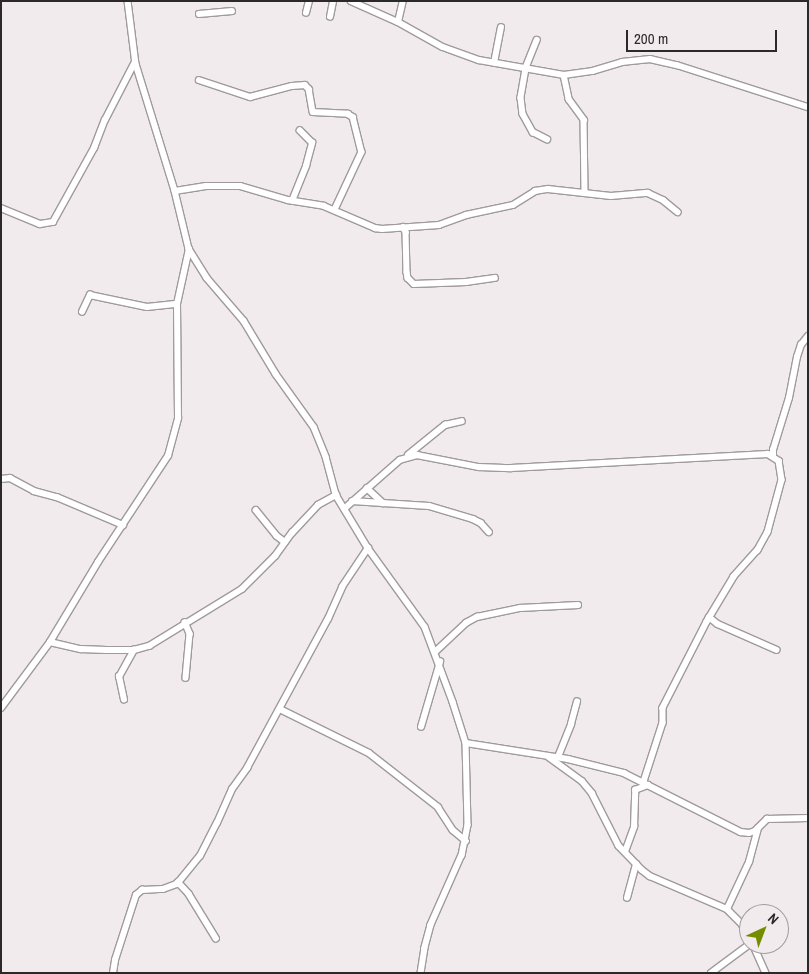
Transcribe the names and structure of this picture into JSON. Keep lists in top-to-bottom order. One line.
{"scale_bar":"200 m","north":"top right"}
